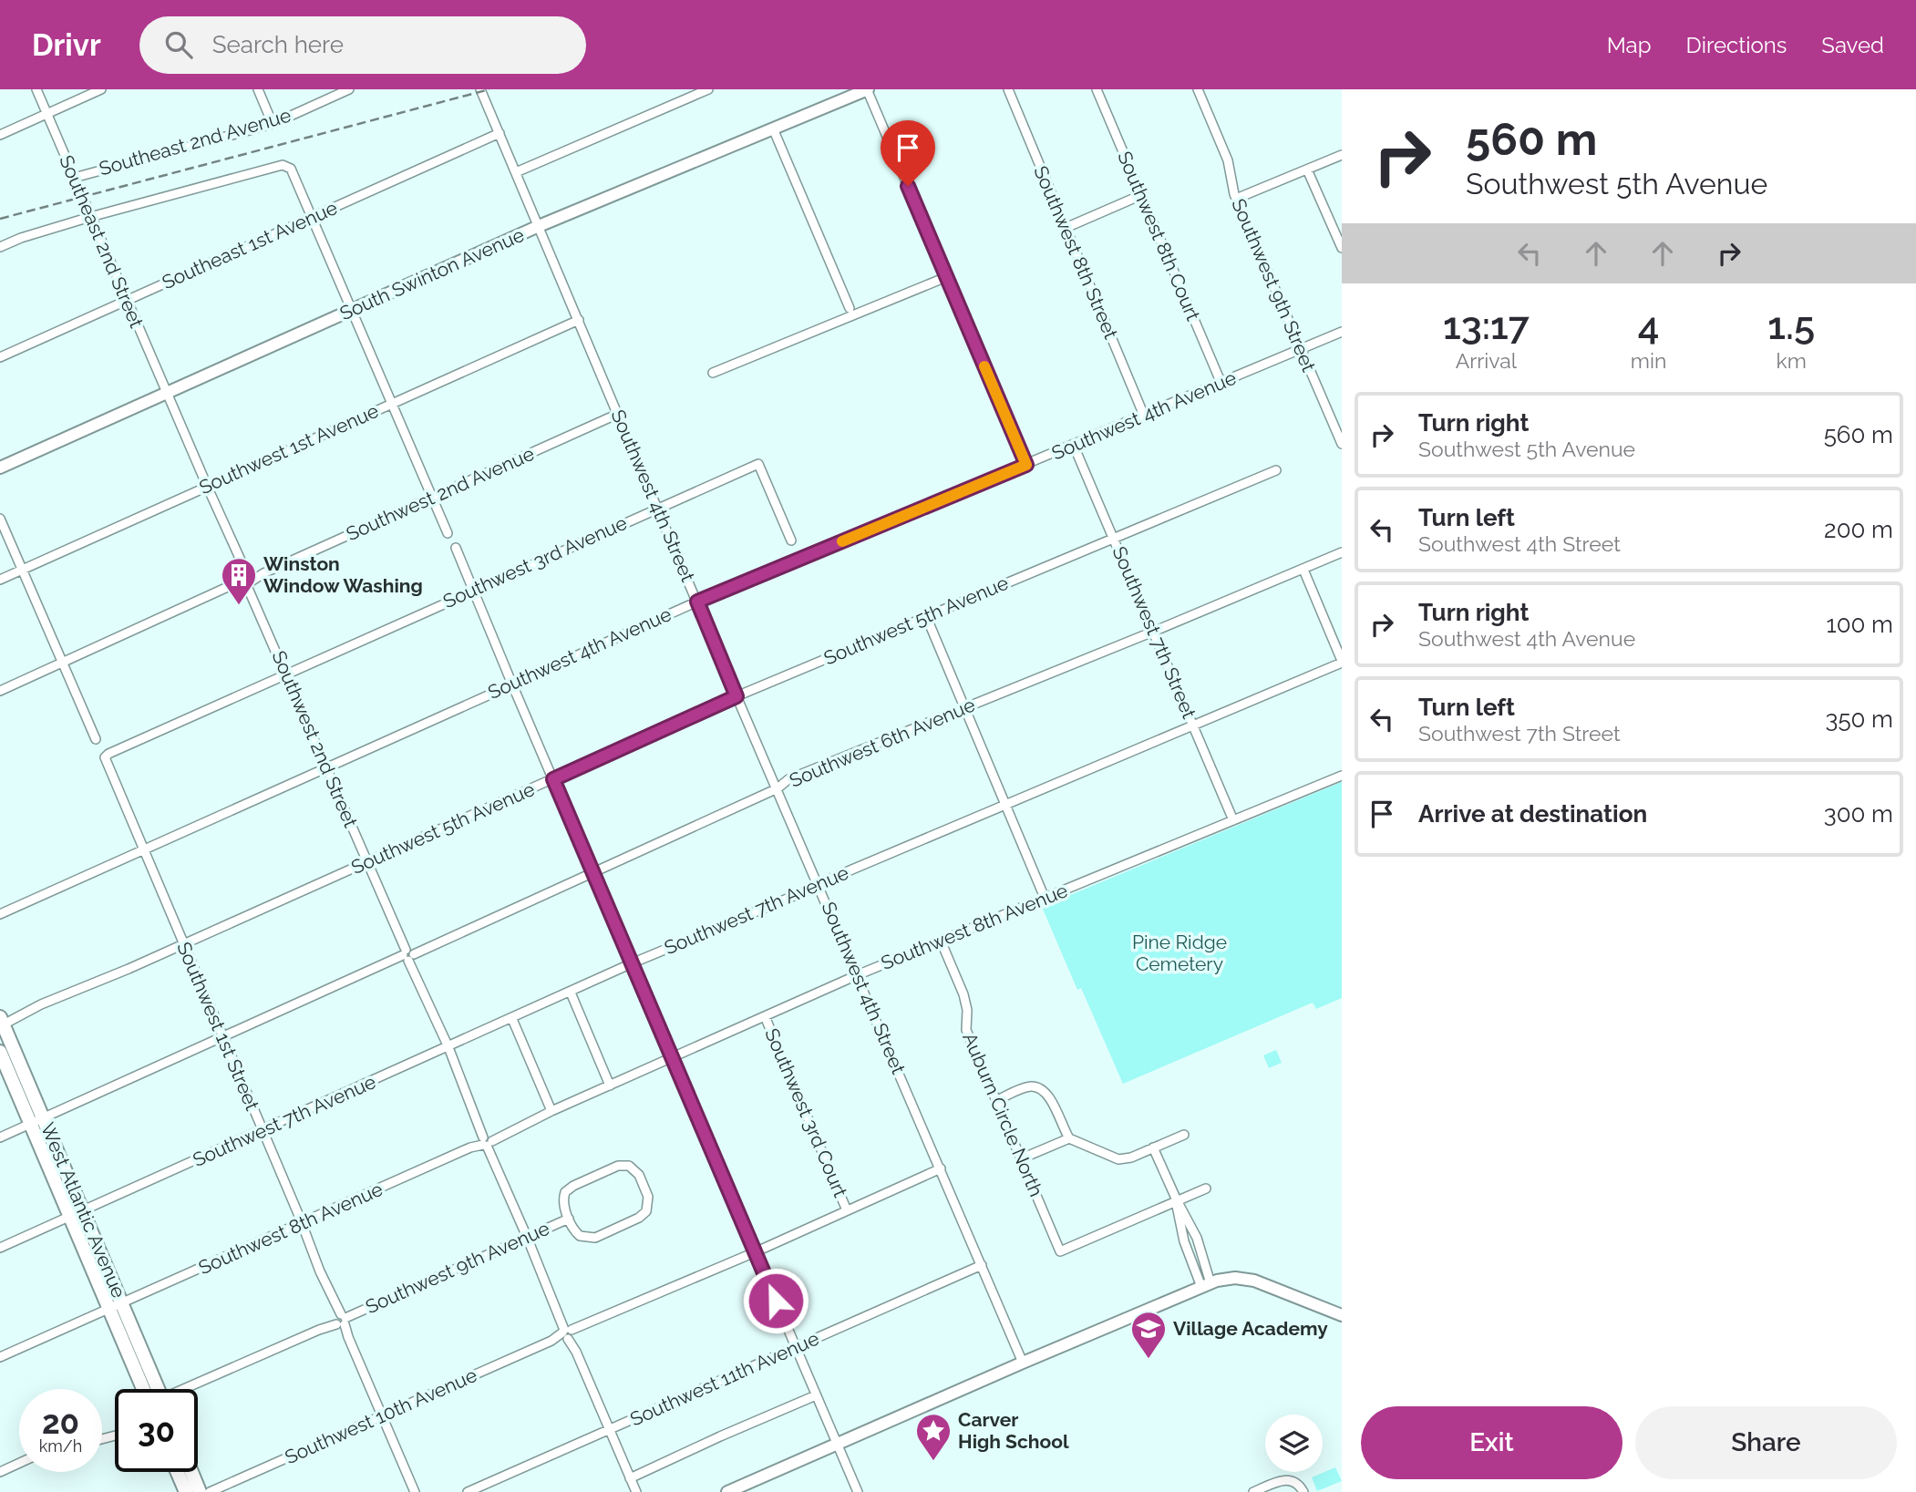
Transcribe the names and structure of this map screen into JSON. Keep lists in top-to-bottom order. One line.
{"streets":{"main road":["West Atlantic Avenue"],"street":["Southeast 2nd Avenue","Southwest 8th Court","Southeast 2nd Street","Southeast 1st Avenue","Southwest 8th Street","South Swinton Avenue","Southwest 9th Street","Southwest 4th Avenue","Southwest 1st Avenue","Southwest 2nd Avenue","Southwest 4th Street","Southwest 3rd Avenue","Southwest 5th Avenue","Southwest 7th Street","Southwest 2nd Street","Southwest 6th Avenue","Southwest 7th Avenue","Southwest 8th Avenue","Southwest 1st Street","Southwest 3rd Court","Auburn Circle North","Southwest 9th Avenue","Southwest 11th Avenue","Southwest 10th Avenue"]},"crossings":[["Southeast 2nd Avenue","Southeast 2nd Street"],["Southwest 8th Court","Southwest 4th Avenue"],["Southeast 2nd Street","Southeast 1st Avenue"],["Southeast 2nd Street","South Swinton Avenue"],["Southeast 2nd Street","Southwest 2nd Street"],["Southeast 1st Avenue","Southwest 4th Street"],["Southwest 8th Street","Southwest 4th Avenue"],["South Swinton Avenue","Southwest 4th Street"],["South Swinton Avenue","Southwest 2nd Street"],["Southwest 9th Street","Southwest 4th Avenue"],["Southwest 4th Avenue","Southwest 4th Street"],["Southwest 4th Avenue","Southwest 7th Street"],["Southwest 4th Avenue","Southwest 2nd Street"],["Southwest 4th Avenue","Southwest 1st Street"],["Southwest 1st Avenue","Southwest 4th Street"],["Southwest 1st Avenue","Southwest 2nd Street"],["Southwest 2nd Avenue","Southwest 4th Street"],["Southwest 2nd Avenue","Southwest 2nd Street"],["Southwest 4th Street","Southwest 3rd Avenue"],["Southwest 4th Street","Southwest 5th Avenue"],["Southwest 4th Street","Southwest 6th Avenue"],["Southwest 4th Street","Southwest 7th Avenue"],["Southwest 4th Street","Southwest 8th Avenue"],["Southwest 4th Street","Southwest 11th Avenue"],["Southwest 4th Street","Southwest 10th Avenue"],["Southwest 3rd Avenue","Southwest 2nd Street"],["Southwest 3rd Avenue","Southwest 1st Street"],["Southwest 5th Avenue","Southwest 7th Street"],["Southwest 5th Avenue","Southwest 2nd Street"],["Southwest 5th Avenue","Southwest 1st Street"],["Southwest 5th Avenue","West Atlantic Avenue"],["Southwest 7th Street","Southwest 6th Avenue"],["Southwest 7th Street","Southwest 7th Avenue"],["Southwest 7th Street","Southwest 8th Avenue"],["Southwest 2nd Street","Southwest 6th Avenue"],["Southwest 2nd Street","Southwest 7th Avenue"],["Southwest 2nd Street","Southwest 8th Avenue"],["Southwest 2nd Street","Southwest 9th Avenue"],["Southwest 2nd Street","Southwest 11th Avenue"],["Southwest 2nd Street","Southwest 10th Avenue"],["Southwest 6th Avenue","Southwest 1st Street"],["Southwest 6th Avenue","West Atlantic Avenue"],["Southwest 7th Avenue","Southwest 1st Street"],["Southwest 7th Avenue","West Atlantic Avenue"],["Southwest 8th Avenue","Southwest 1st Street"],["Southwest 8th Avenue","Southwest 3rd Court"],["Southwest 8th Avenue","Auburn Circle North"],["Southwest 8th Avenue","West Atlantic Avenue"],["Southwest 1st Street","Southwest 9th Avenue"],["Southwest 1st Street","Southwest 10th Avenue"],["Southwest 3rd Court","Southwest 10th Avenue"]],"parks":["Pine Ridge Cemetery"],"places":{"building":["Winston Window Washing"],"school or university":["Village Academy"],"place":["Carver High School"]},"page":{"header":"Drivr","search":"Search here","nav":["Map","Directions","Saved"],"turn":["560 m","Southwest 5th Avenue"],"eta":["13:17","Arrival","4","min","1.5","km"],"list":[{"name":"Turn right","note":"Southwest 5th Avenue","value":"560 m"},{"name":"Turn left","note":"Southwest 4th Street","value":"200 m"},{"name":"Turn right","note":"Southwest 4th Avenue","value":"100 m"},{"name":"Turn left","note":"Southwest 7th Street","value":"350 m"},{"name":"Arrive at destination","value":"300 m"}],"speed":"20 km/h","limit":"30","buttons":["Exit","Share"]}}
